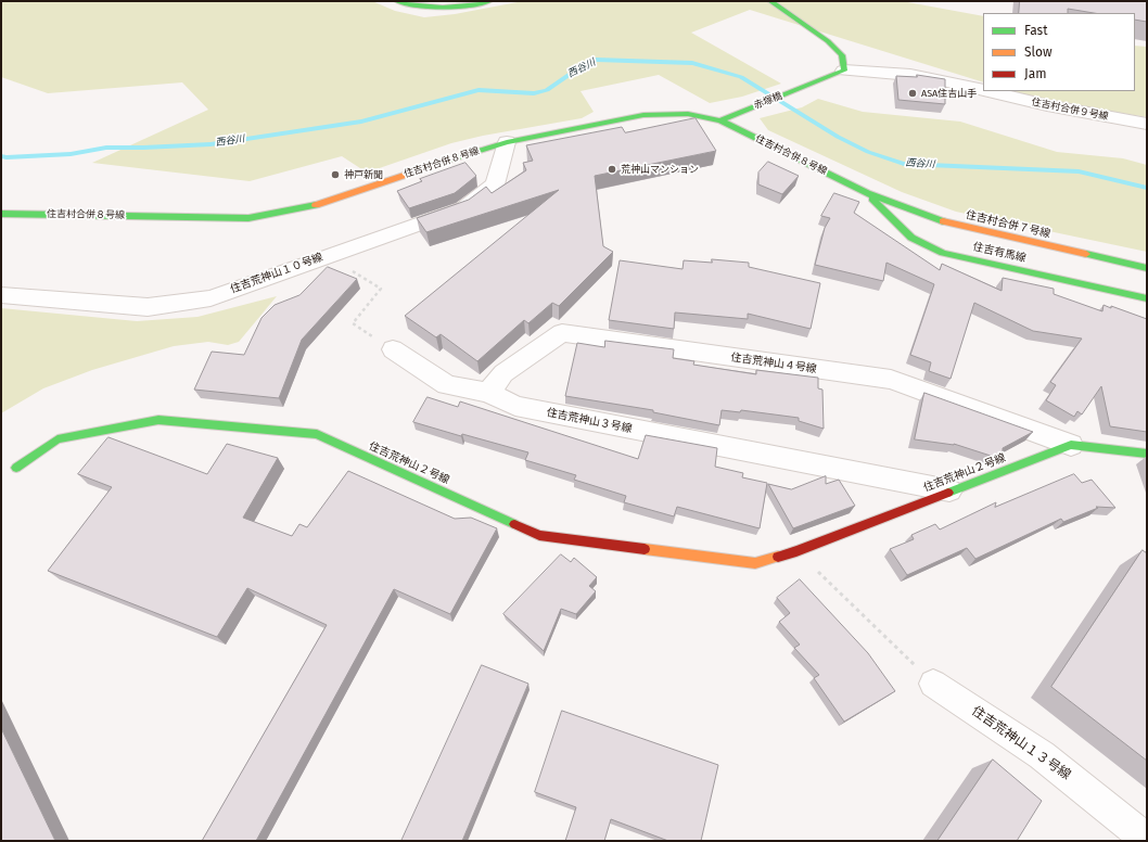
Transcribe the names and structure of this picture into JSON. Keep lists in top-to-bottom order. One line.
{"streets":{"street":["赤塚橋","住吉村合併９号線","住吉村合併８号線","住吉村合併７号線","住吉有馬線","住吉荒神山１０号線","住吉荒神山４号線","住吉荒神山３号線","住吉荒神山２号線","住吉荒神山１３号線"]},"crossings":[["赤塚橋","住吉村合併９号線"],["赤塚橋","住吉村合併８号線"],["住吉村合併８号線","住吉村合併７号線"],["住吉村合併８号線","住吉有馬線"],["住吉村合併８号線","住吉荒神山１０号線"],["住吉村合併７号線","住吉有馬線"],["住吉荒神山４号線","住吉荒神山３号線"],["住吉荒神山４号線","住吉荒神山２号線"],["住吉荒神山３号線","住吉荒神山２号線"]],"water":["西谷川"],"places":["ASA住吉山手","荒神山マンション","神戸新聞"],"legend":["Fast","Slow","Jam"]}
